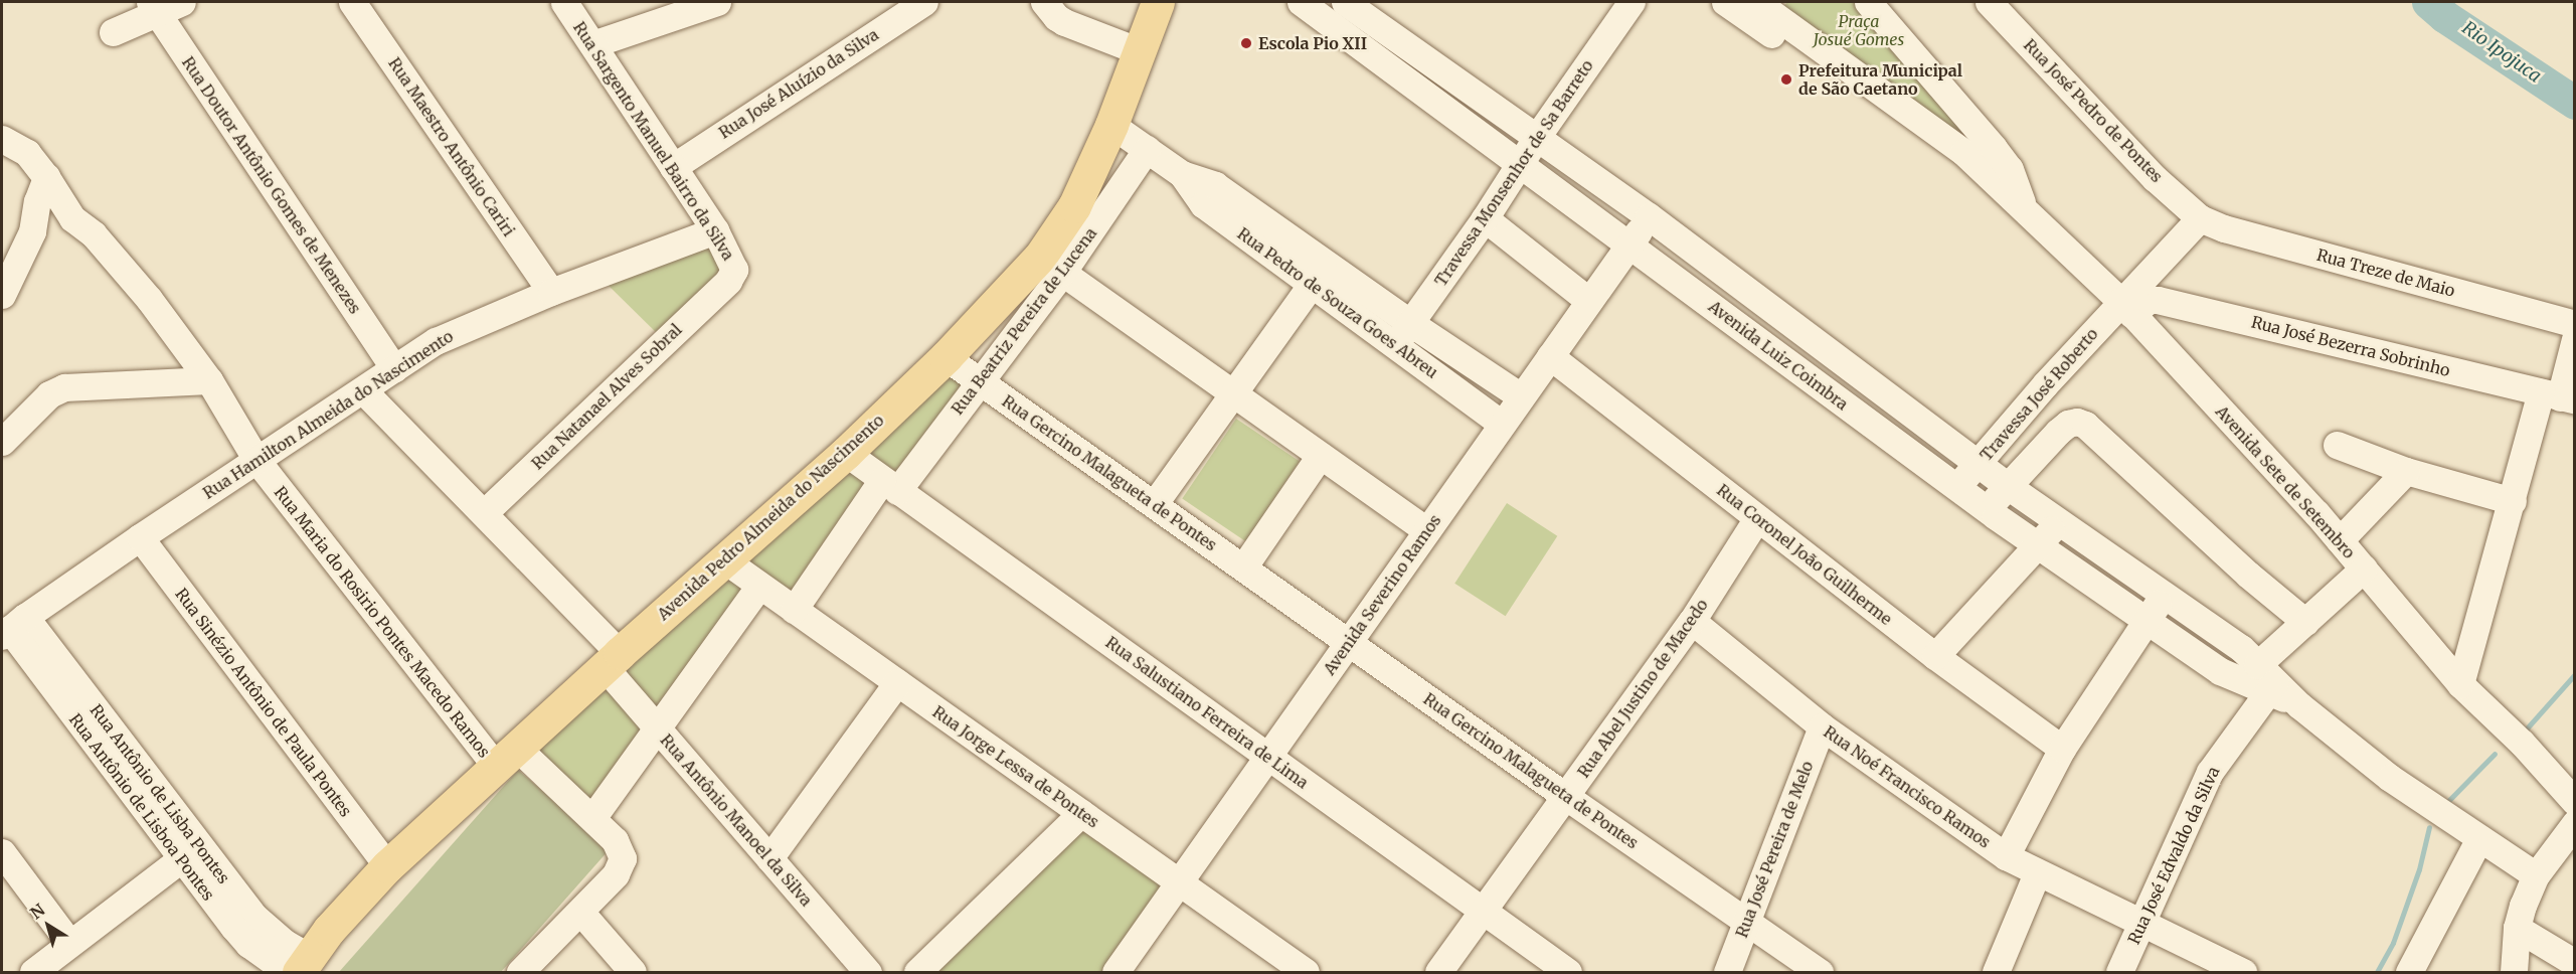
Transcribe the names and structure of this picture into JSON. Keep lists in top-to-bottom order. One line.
{"streets":{"main road":["Avenida Pedro Almeida do Nascimento"],"street":["Rua José Aluízio da Silva","Rua José Pedro de Pontes","Rua Sargento Manuel Bairro da Silva","Rua Maestro Antônio Cariri","Travessa Monsenhor de Sa Barreto","Rua Doutor Antônio Gomes de Menezes","Rua Treze de Maio","Rua Pedro de Souza Goes Abreu","Rua Beatriz Pereira de Lucena","Rua José Bezerra Sobrinho","Avenida Luiz Coimbra","Travessa José Roberto","Rua Natanael Alves Sobral","Rua Hamilton Almeida do Nascimento","Rua Gercino Malagueta de Pontes","Avenida Sete de Setembro","Rua Coronel João Guilherme","Avenida Severino Ramos","Rua Maria do Rosirio Pontes Macedo Ramos","Rua Abel Justino de Macedo","Rua Sinézio Antônio de Paula Pontes","Rua Salustiano Ferreira de Lima","Rua Jorge Lessa de Pontes","Rua Noé Francisco Ramos","Rua Antônio de Lisba Pontes","Rua Antônio de Lisboa Pontes","Rua Antônio Manoel da Silva","Rua José Pereira de Melo","Rua José Edvaldo da Silva"]},"crossings":[["Rua José Aluízio da Silva","Rua Sargento Manuel Bairro da Silva"],["Rua José Pedro de Pontes","Rua Treze de Maio"],["Rua José Pedro de Pontes","Travessa José Roberto"],["Rua Sargento Manuel Bairro da Silva","Rua Natanael Alves Sobral"],["Rua Sargento Manuel Bairro da Silva","Rua Hamilton Almeida do Nascimento"],["Rua Maestro Antônio Cariri","Rua Hamilton Almeida do Nascimento"],["Travessa Monsenhor de Sa Barreto","Rua Pedro de Souza Goes Abreu"],["Travessa Monsenhor de Sa Barreto","Avenida Luiz Coimbra"],["Rua Doutor Antônio Gomes de Menezes","Rua Hamilton Almeida do Nascimento"],["Rua Treze de Maio","Travessa José Roberto"],["Rua Pedro de Souza Goes Abreu","Rua Beatriz Pereira de Lucena"],["Rua Pedro de Souza Goes Abreu","Avenida Pedro Almeida do Nascimento"],["Rua Pedro de Souza Goes Abreu","Avenida Severino Ramos"],["Rua Beatriz Pereira de Lucena","Rua Gercino Malagueta de Pontes"],["Rua Beatriz Pereira de Lucena","Avenida Pedro Almeida do Nascimento"],["Rua Beatriz Pereira de Lucena","Rua Salustiano Ferreira de Lima"],["Rua Beatriz Pereira de Lucena","Rua Jorge Lessa de Pontes"],["Rua José Bezerra Sobrinho","Travessa José Roberto"],["Rua José Bezerra Sobrinho","Avenida Sete de Setembro"],["Avenida Luiz Coimbra","Travessa José Roberto"],["Avenida Luiz Coimbra","Avenida Severino Ramos"],["Avenida Luiz Coimbra","Rua José Edvaldo da Silva"],["Travessa José Roberto","Avenida Sete de Setembro"],["Rua Hamilton Almeida do Nascimento","Rua Maria do Rosirio Pontes Macedo Ramos"],["Rua Hamilton Almeida do Nascimento","Rua Sinézio Antônio de Paula Pontes"],["Rua Hamilton Almeida do Nascimento","Rua Antônio de Lisboa Pontes"],["Rua Gercino Malagueta de Pontes","Avenida Pedro Almeida do Nascimento"],["Rua Gercino Malagueta de Pontes","Avenida Severino Ramos"],["Rua Gercino Malagueta de Pontes","Rua Abel Justino de Macedo"],["Rua Gercino Malagueta de Pontes","Rua José Pereira de Melo"],["Avenida Sete de Setembro","Rua José Edvaldo da Silva"],["Avenida Pedro Almeida do Nascimento","Rua Maria do Rosirio Pontes Macedo Ramos"],["Avenida Pedro Almeida do Nascimento","Rua Sinézio Antônio de Paula Pontes"],["Avenida Pedro Almeida do Nascimento","Rua Salustiano Ferreira de Lima"],["Avenida Pedro Almeida do Nascimento","Rua Jorge Lessa de Pontes"],["Avenida Pedro Almeida do Nascimento","Rua Antônio de Lisba Pontes"],["Avenida Pedro Almeida do Nascimento","Rua Antônio Manoel da Silva"],["Rua Coronel João Guilherme","Avenida Severino Ramos"],["Rua Coronel João Guilherme","Rua Abel Justino de Macedo"],["Avenida Severino Ramos","Rua Salustiano Ferreira de Lima"],["Avenida Severino Ramos","Rua Jorge Lessa de Pontes"],["Rua Abel Justino de Macedo","Rua Salustiano Ferreira de Lima"],["Rua Abel Justino de Macedo","Rua Noé Francisco Ramos"],["Rua Noé Francisco Ramos","Rua José Pereira de Melo"],["Rua Noé Francisco Ramos","Rua José Edvaldo da Silva"],["Rua Antônio de Lisba Pontes","Rua Antônio de Lisboa Pontes"]],"water":["Rio Ipojuca"],"parks":["Praça Josué Gomes"],"places":["Escola Pio XII","Prefeitura Municipal de São Caetano"],"north":"top left"}
